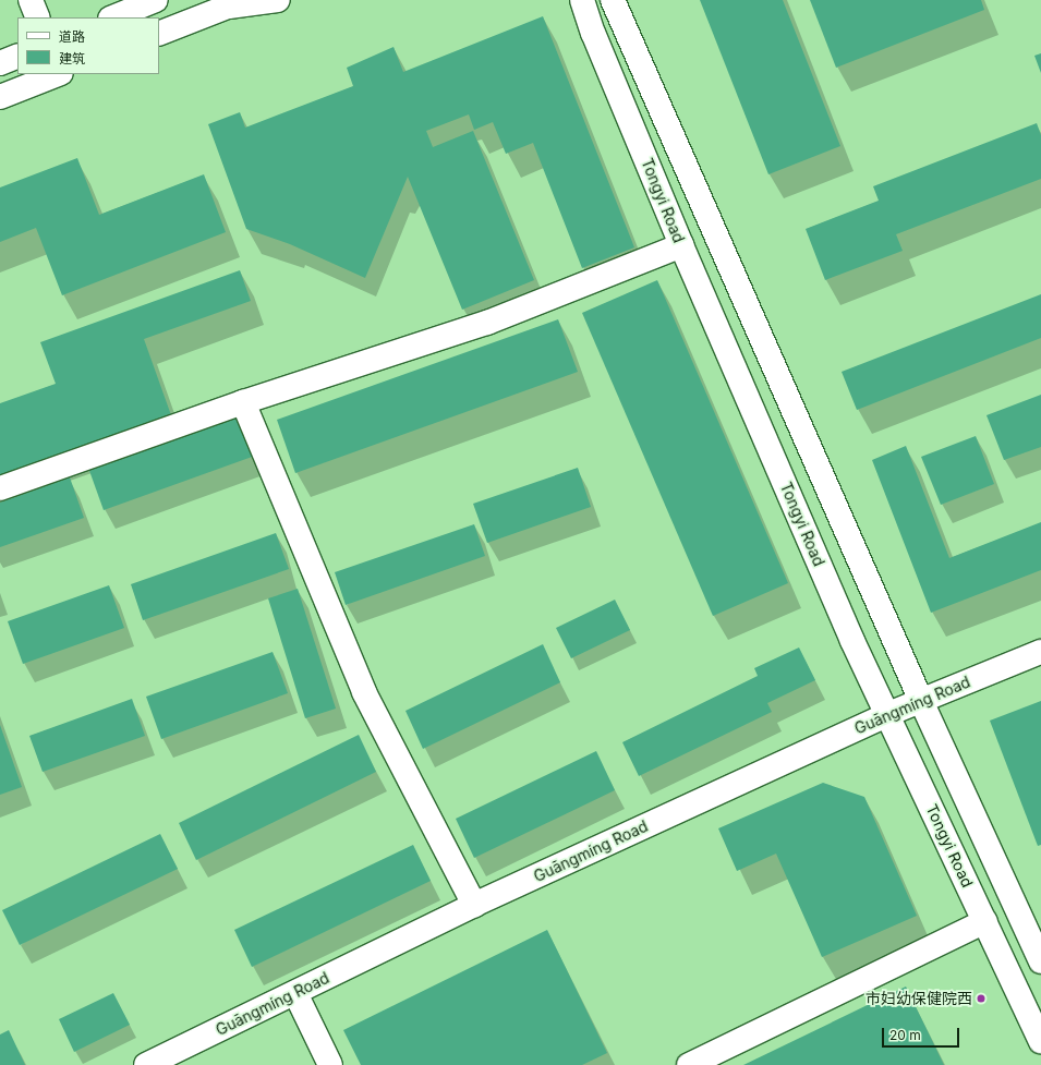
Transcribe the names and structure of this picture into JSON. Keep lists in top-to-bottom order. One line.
{"streets":{"main road":["Tongyi Road","Guāngmíng Road"]},"crossings":[["Tongyi Road","Guāngmíng Road"]],"places":["市妇幼保健院西"],"legend":["道路","建筑"],"scale_bar":"20 m"}
